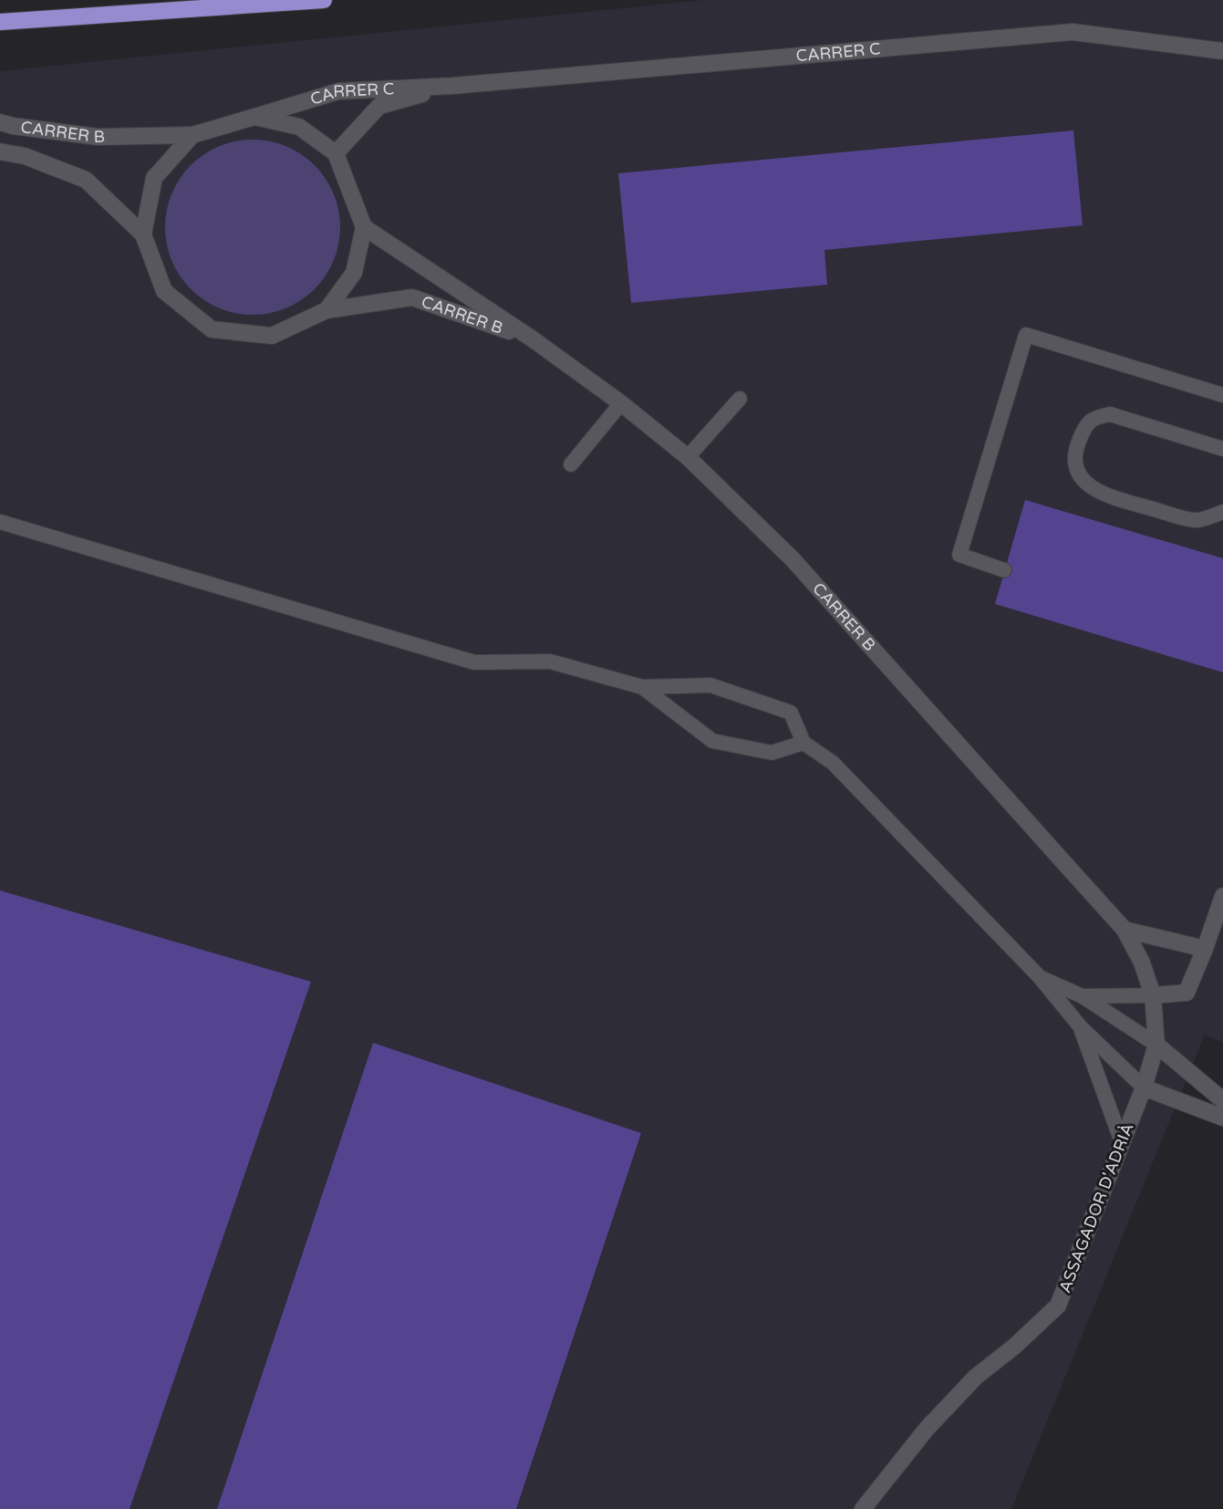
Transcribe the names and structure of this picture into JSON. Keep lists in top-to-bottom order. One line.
{"streets":{"street":["CARRER C","CARRER B","ASSAGADOR D'ADRIÀ"]},"crossings":[["CARRER C","CARRER B"],["CARRER B","ASSAGADOR D'ADRIÀ"]]}
